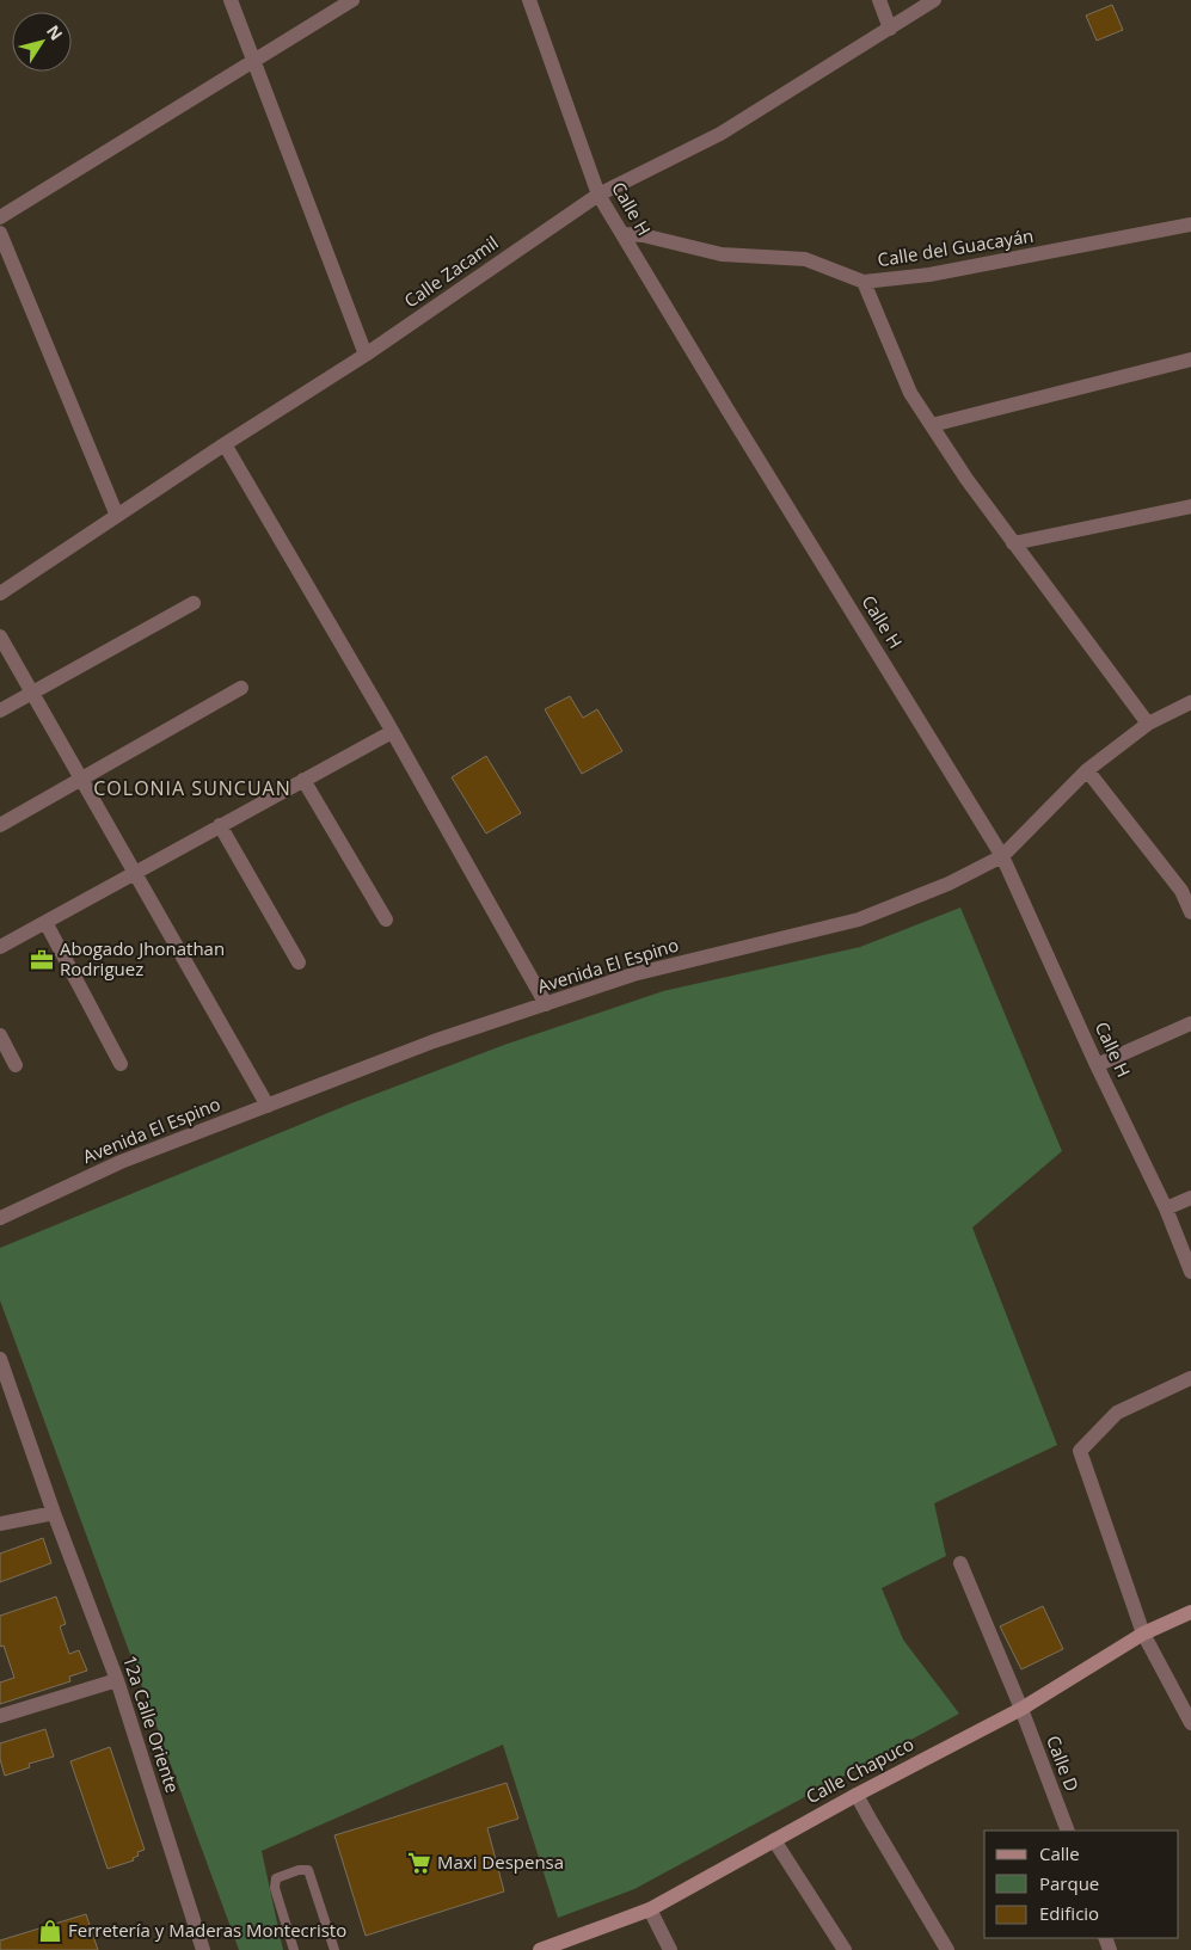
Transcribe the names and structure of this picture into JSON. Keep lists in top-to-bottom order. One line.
{"streets":{"street":["Calle H","Calle del Guacayán","Calle Zacamil","Avenida El Espino","12a Calle Oriente","Calle D","Calle Chapuco"]},"crossings":[["Calle H","Calle del Guacayán"],["Calle H","Calle Zacamil"],["Calle H","Avenida El Espino"],["Calle D","Calle Chapuco"]],"districts":["COLONIA SUNCUAN"],"places":{"office":["Abogado Jhonathan Rodriguez"],"supermarket":["Maxi Despensa"],"shop":["Ferretería y Maderas Montecristo"]},"legend":["Calle","Parque","Edificio"],"north":"top right"}
